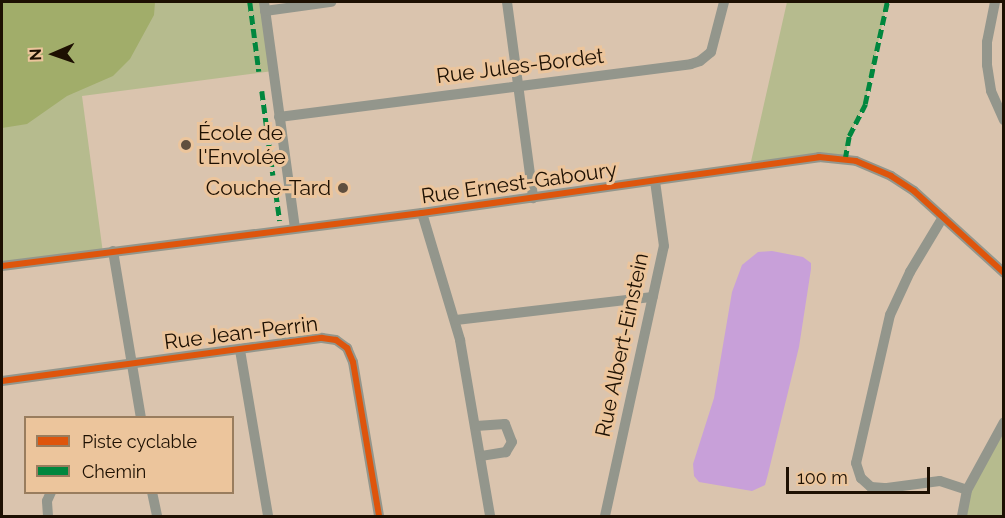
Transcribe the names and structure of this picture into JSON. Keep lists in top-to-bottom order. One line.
{"streets":{"street":["Rue Jules-Bordet","Rue Ernest-Gaboury","Rue Jean-Perrin","Rue Albert-Einstein"]},"crossings":[["Rue Ernest-Gaboury","Rue Albert-Einstein"]],"places":["École de l'Envolée","Couche-Tard"],"legend":["Piste cyclable","Chemin"],"scale_bar":"100 m","north":"left"}
